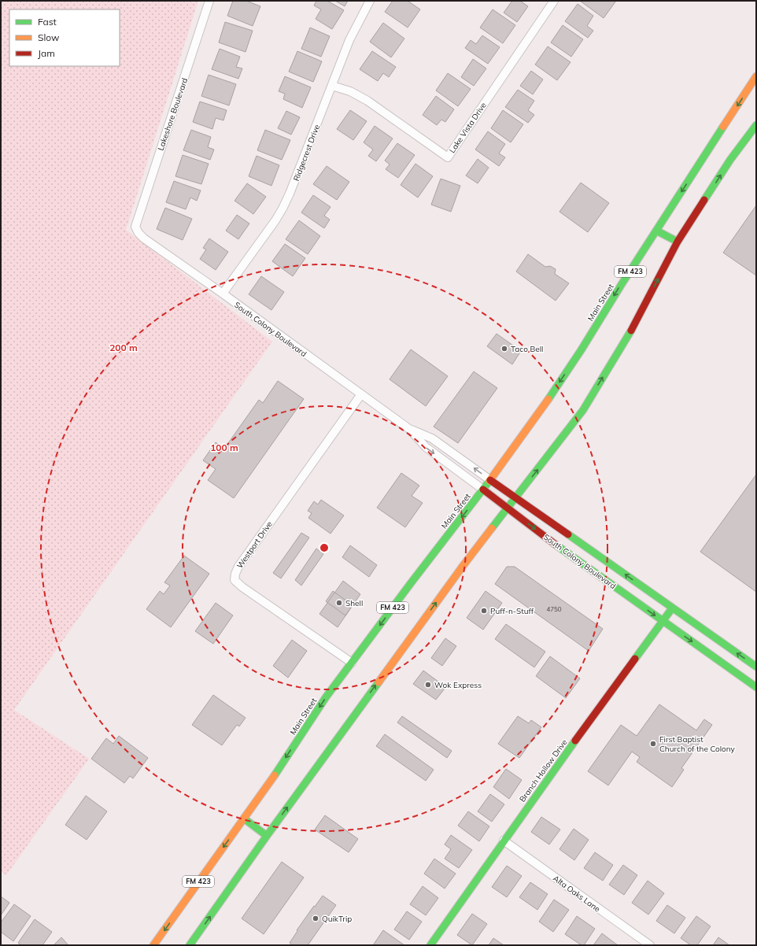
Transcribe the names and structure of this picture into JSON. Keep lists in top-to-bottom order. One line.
{"streets":{"main road":["FM 423","Main Street","South Colony Boulevard","Branch Hollow Drive"],"street":["Lakeshore Boulevard","Lake Vista Drive","Ridgecrest Drive","Westport Drive","Alta Oaks Lane"]},"crossings":[["Lakeshore Boulevard","South Colony Boulevard"],["Lake Vista Drive","Ridgecrest Drive"],["Ridgecrest Drive","South Colony Boulevard"],["FM 423","South Colony Boulevard"],["Main Street","South Colony Boulevard"],["Main Street","Westport Drive"],["South Colony Boulevard","Westport Drive"],["South Colony Boulevard","Branch Hollow Drive"],["Branch Hollow Drive","Alta Oaks Lane"]],"places":["Taco Bell","Shell","Puff-n-Stuff","Wok Express","First Baptist Church of the Colony","QuikTrip"],"house_numbers":["4750"],"legend":["Fast","Slow","Jam"],"rings":["200 m","100 m"]}
